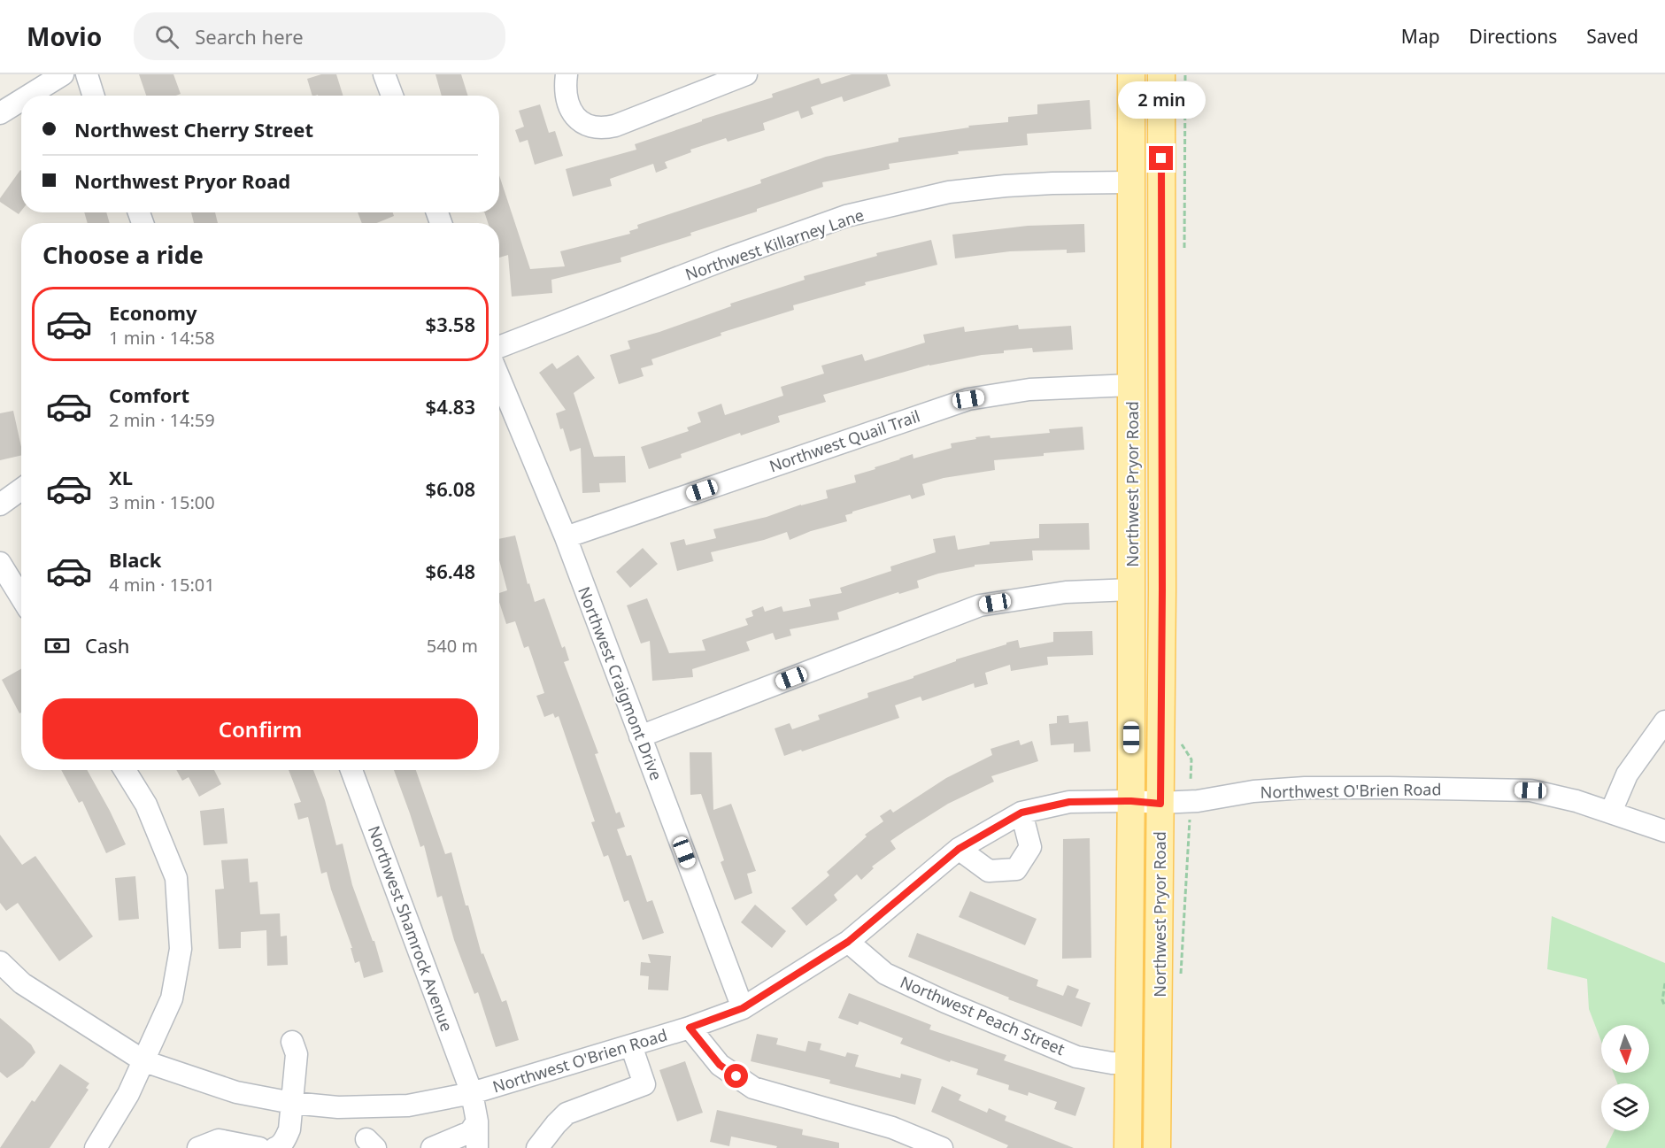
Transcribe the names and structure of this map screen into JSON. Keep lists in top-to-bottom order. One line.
{"streets":{"main road":["Northwest Pryor Road"],"street":["Northwest Killarney Lane","Northwest Quail Trail","Northwest Craigmont Drive","Northwest O'Brien Road","Northwest Shamrock Avenue","Northwest Peach Street"]},"crossings":[["Northwest Killarney Lane","Northwest Pryor Road"],["Northwest Quail Trail","Northwest Pryor Road"],["Northwest Quail Trail","Northwest Craigmont Drive"],["Northwest Pryor Road","Northwest O'Brien Road"],["Northwest Pryor Road","Northwest Peach Street"],["Northwest Craigmont Drive","Northwest O'Brien Road"],["Northwest O'Brien Road","Northwest Shamrock Avenue"],["Northwest O'Brien Road","Northwest Peach Street"]],"north":"bottom","page":{"header":"Movio","search":"Search here","nav":["Map","Directions","Saved"],"bubble":"2 min","banner":["Northwest Cherry Street","Northwest Pryor Road"],"heading":"Choose a ride","list":[{"name":"Economy","note":"1 min · 14:58","value":"$3.58"},{"name":"Comfort","note":"2 min · 14:59","value":"$4.83"},{"name":"XL","note":"3 min · 15:00","value":"$6.08"},{"name":"Black","note":"4 min · 15:01","value":"$6.48"}],"pay":["Cash","540 m"],"buttons":"Confirm"}}
